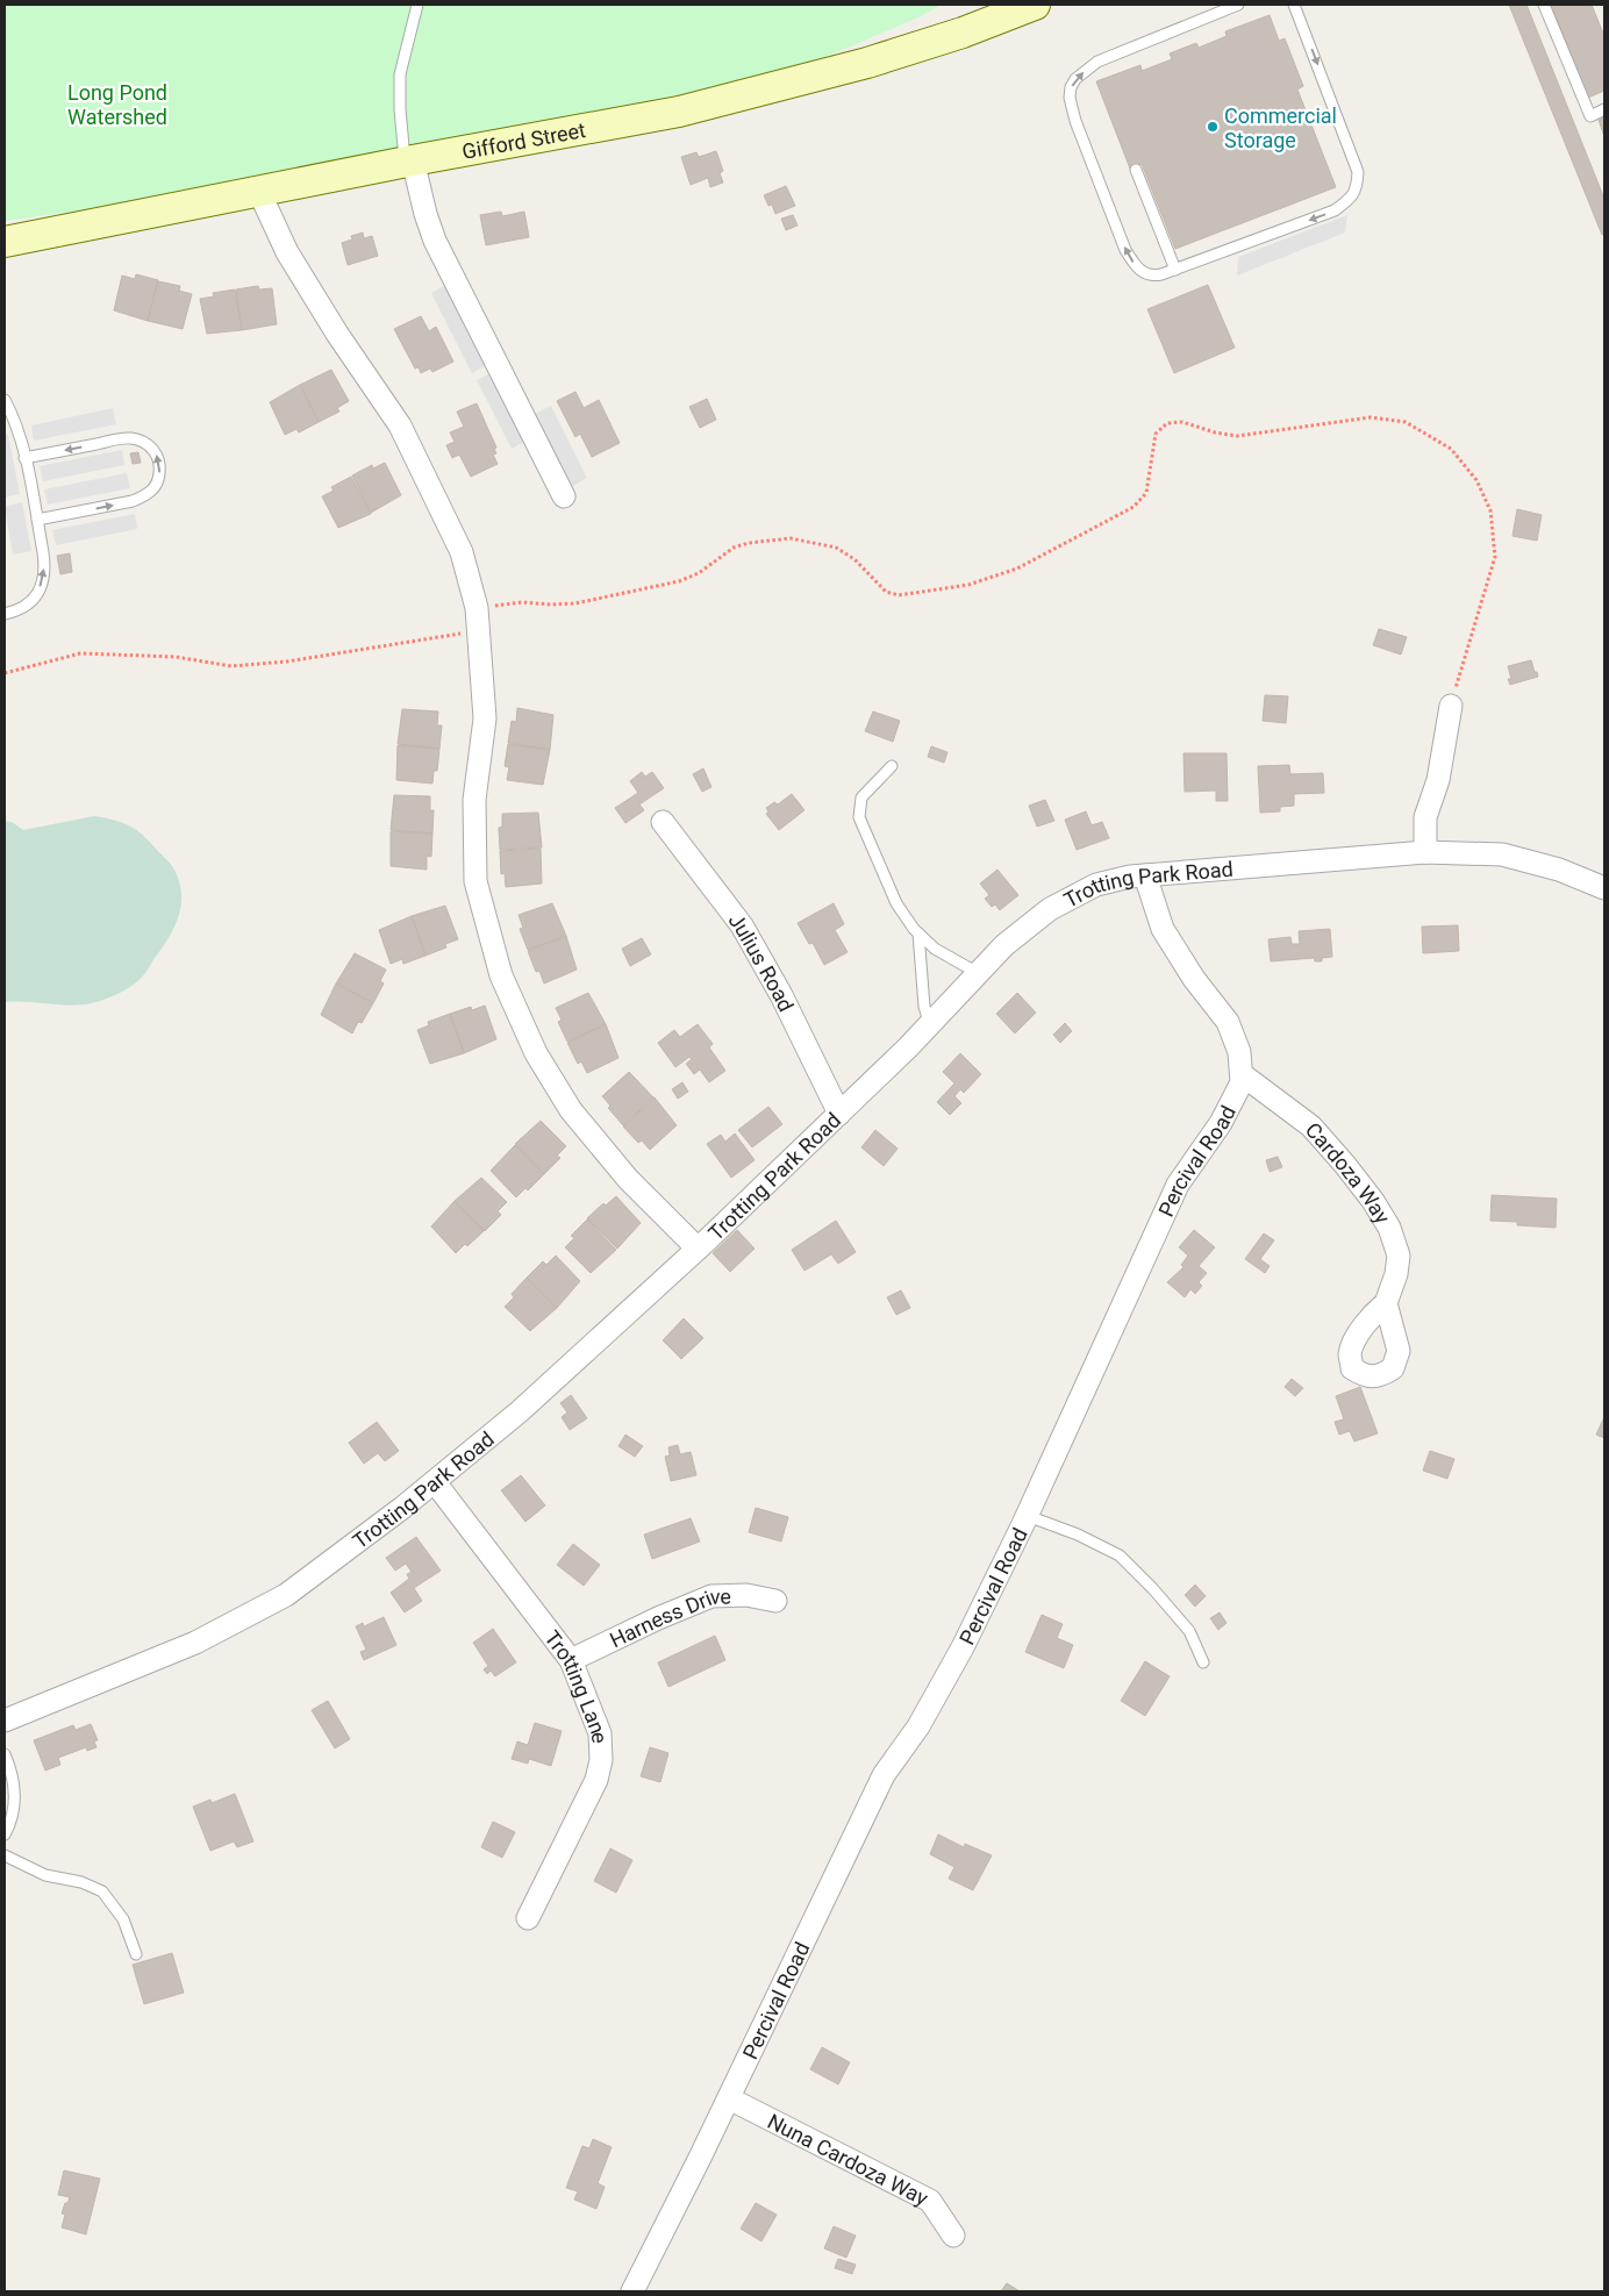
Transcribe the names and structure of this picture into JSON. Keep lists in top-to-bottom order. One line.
{"streets":{"main road":["Gifford Street"],"street":["Trotting Park Road","Julius Road","Percival Road","Cardoza Way","Harness Drive","Trotting Lane","Nuna Cardoza Way"]},"crossings":[["Trotting Park Road","Julius Road"],["Trotting Park Road","Percival Road"],["Trotting Park Road","Trotting Lane"],["Percival Road","Cardoza Way"],["Percival Road","Nuna Cardoza Way"],["Harness Drive","Trotting Lane"]],"parks":["Long Pond Watershed"],"places":["Commercial Storage"]}
